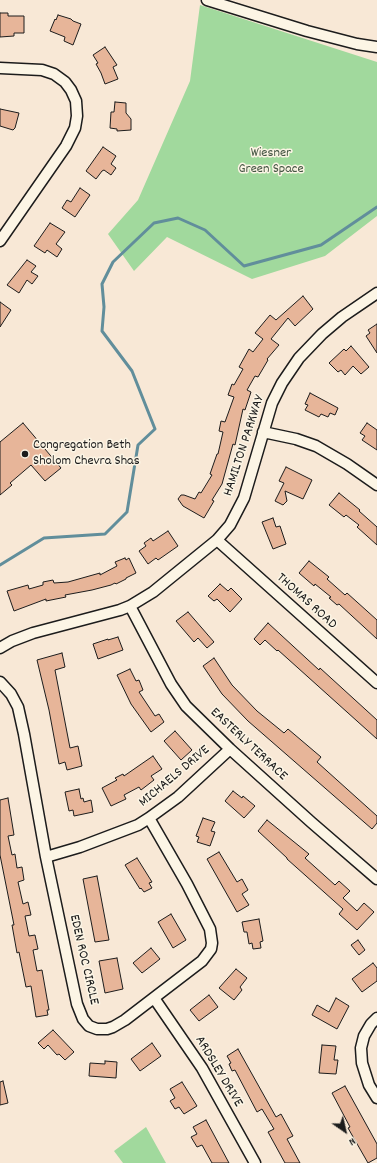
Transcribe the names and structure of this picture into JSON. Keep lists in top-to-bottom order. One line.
{"streets":{"street":["HAMILTON PARKWAY","THOMAS ROAD","EASTERLY TERRACE","MICHAELS DRIVE","EDEN ROC CIRCLE","ARDSLEY DRIVE"]},"crossings":[["HAMILTON PARKWAY","THOMAS ROAD"],["HAMILTON PARKWAY","EASTERLY TERRACE"],["EASTERLY TERRACE","MICHAELS DRIVE"],["MICHAELS DRIVE","EDEN ROC CIRCLE"],["EDEN ROC CIRCLE","ARDSLEY DRIVE"]],"parks":["Wiesner Green Space"],"places":["Congregation Beth Sholom Chevra Shas"],"north":"bottom right"}
